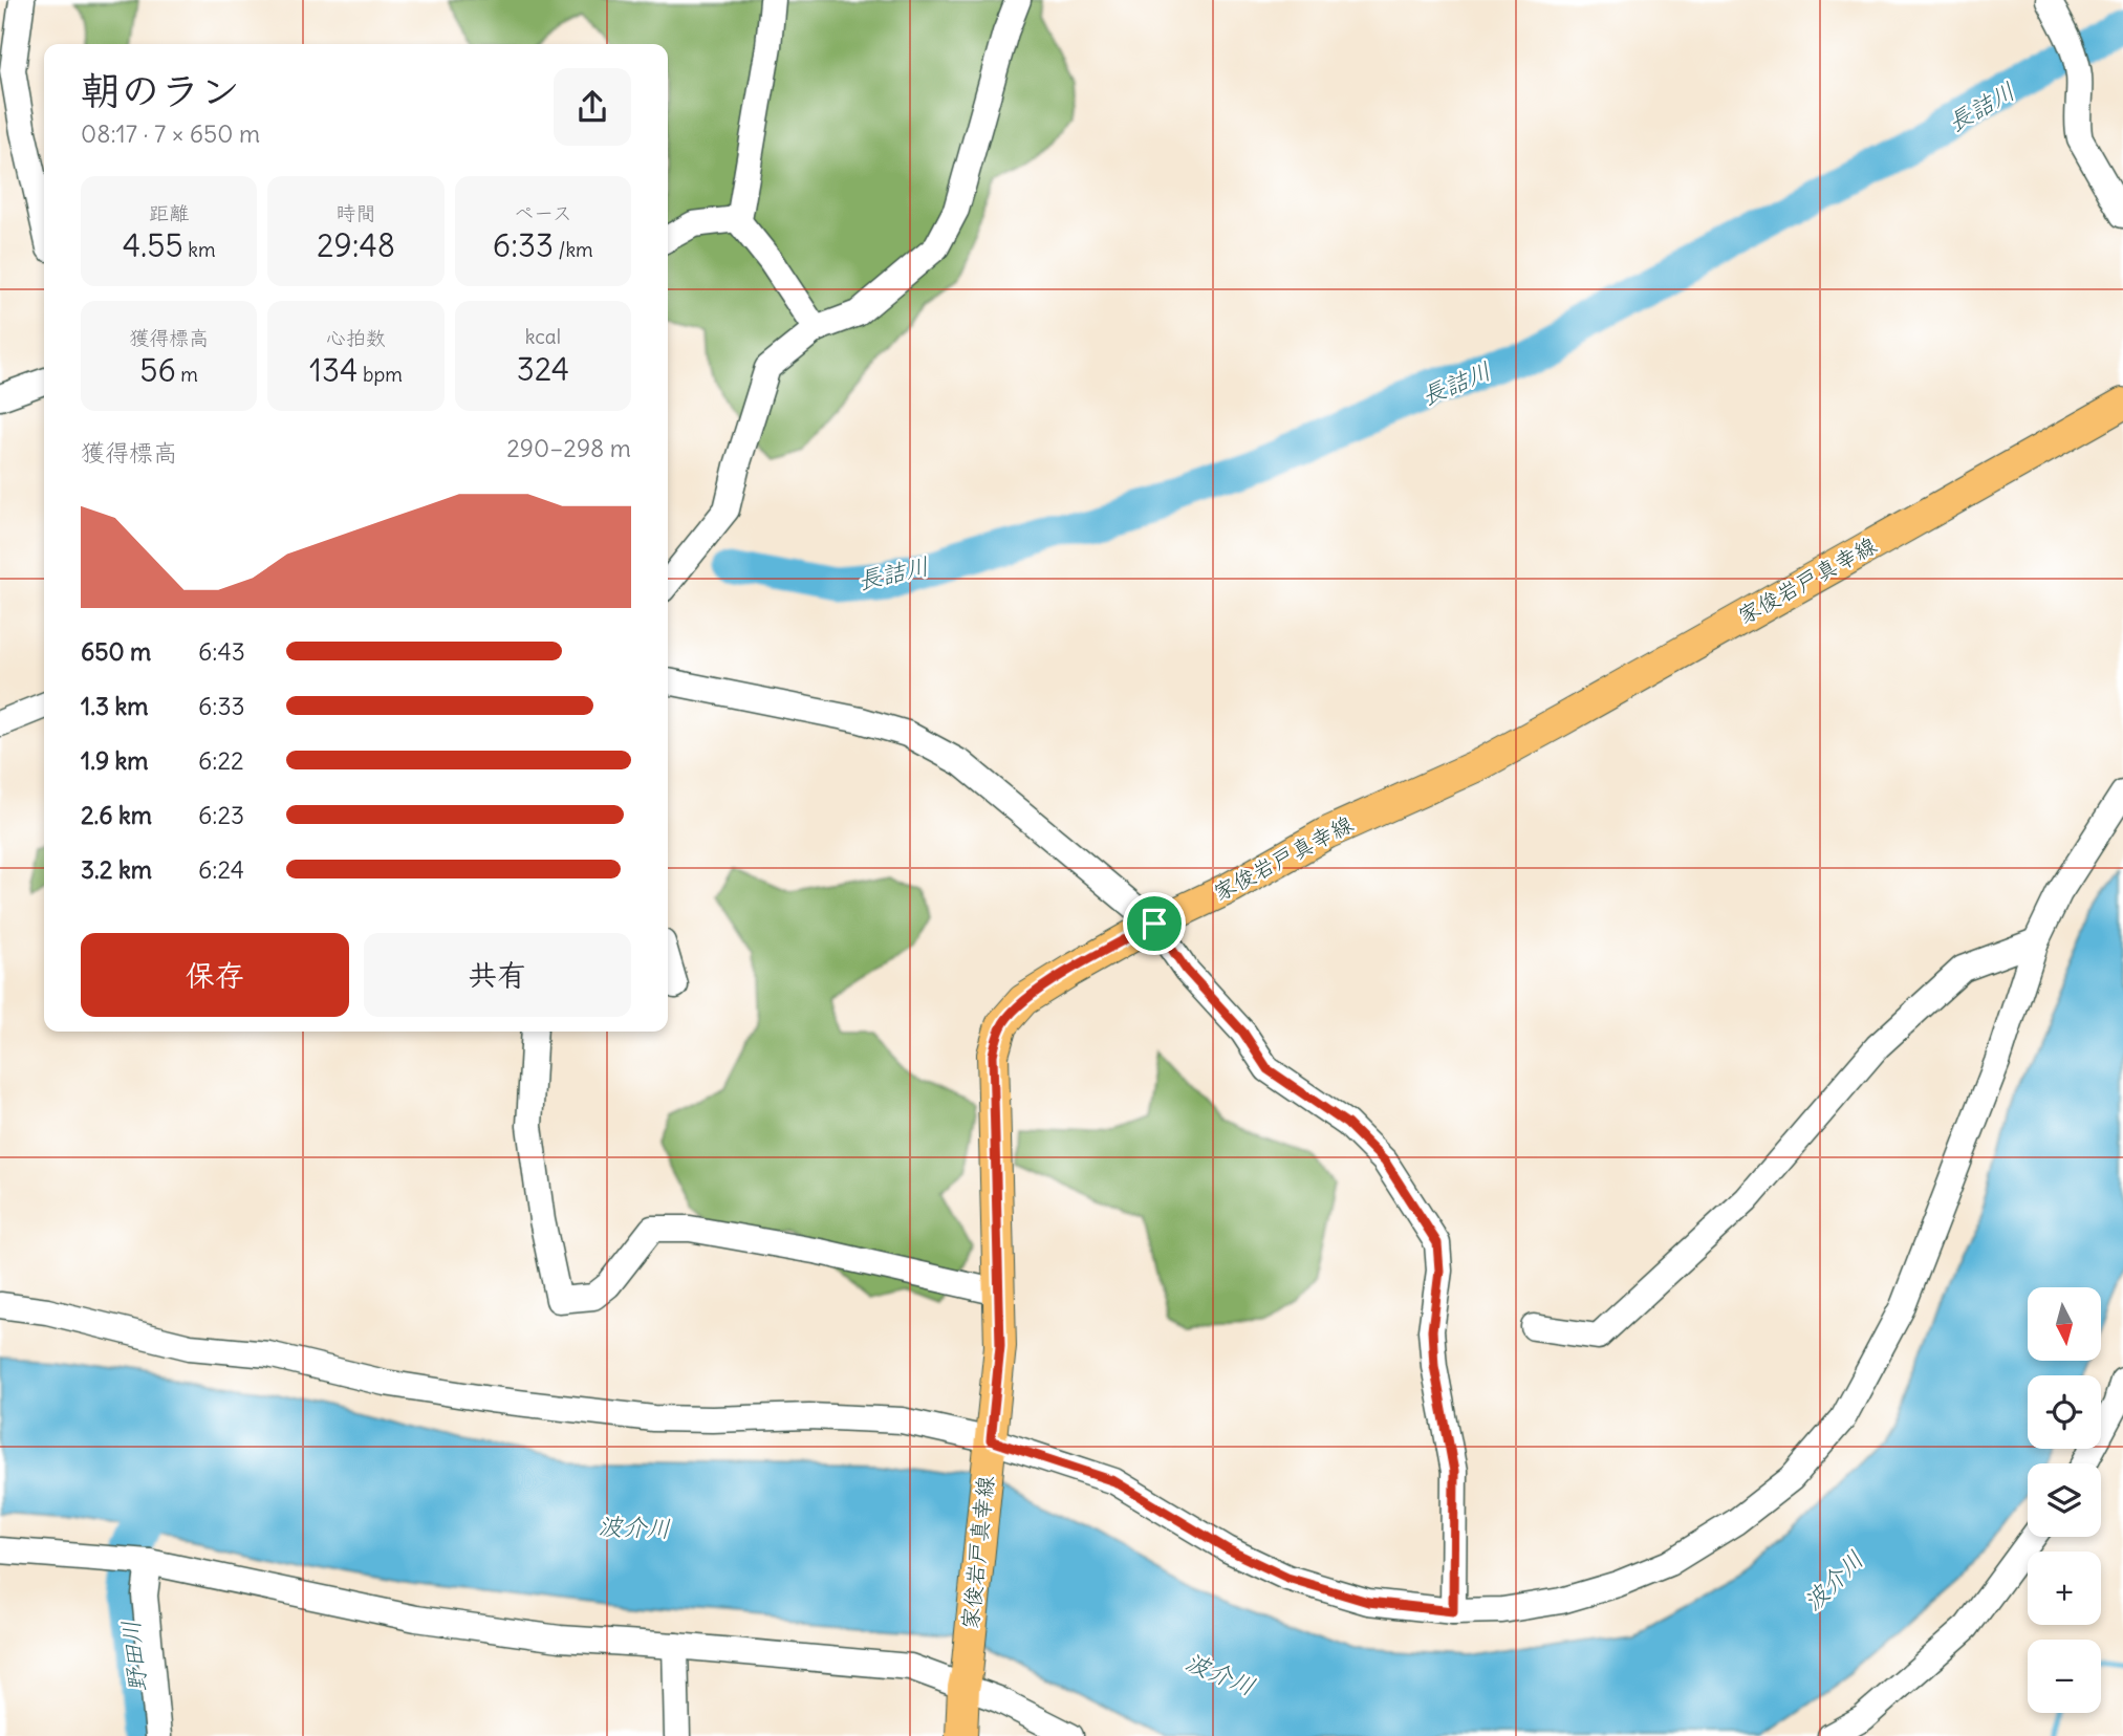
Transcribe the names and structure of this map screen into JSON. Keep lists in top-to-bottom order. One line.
{"streets":{"main road":["家俊岩戸真幸線"]},"water":["長詰川","波介川","野田川"],"north":"bottom","page":{"heading":["朝のラン","08:17 · 7 × 650 m"],"stats":[["距離","4.55 km"],["時間","29:48"],["ペース","6:33 /km"],["獲得標高","56 m"],["心拍数","134 bpm"],["kcal","324"]],"chart":["獲得標高","290–298 m"],"list":[{"name":"650 m","note":"6:43"},{"name":"1.3 km","note":"6:33"},{"name":"1.9 km","note":"6:22"},{"name":"2.6 km","note":"6:23"},{"name":"3.2 km","note":"6:24"}],"buttons":["保存","共有"],"map_buttons":["+","−"]}}
